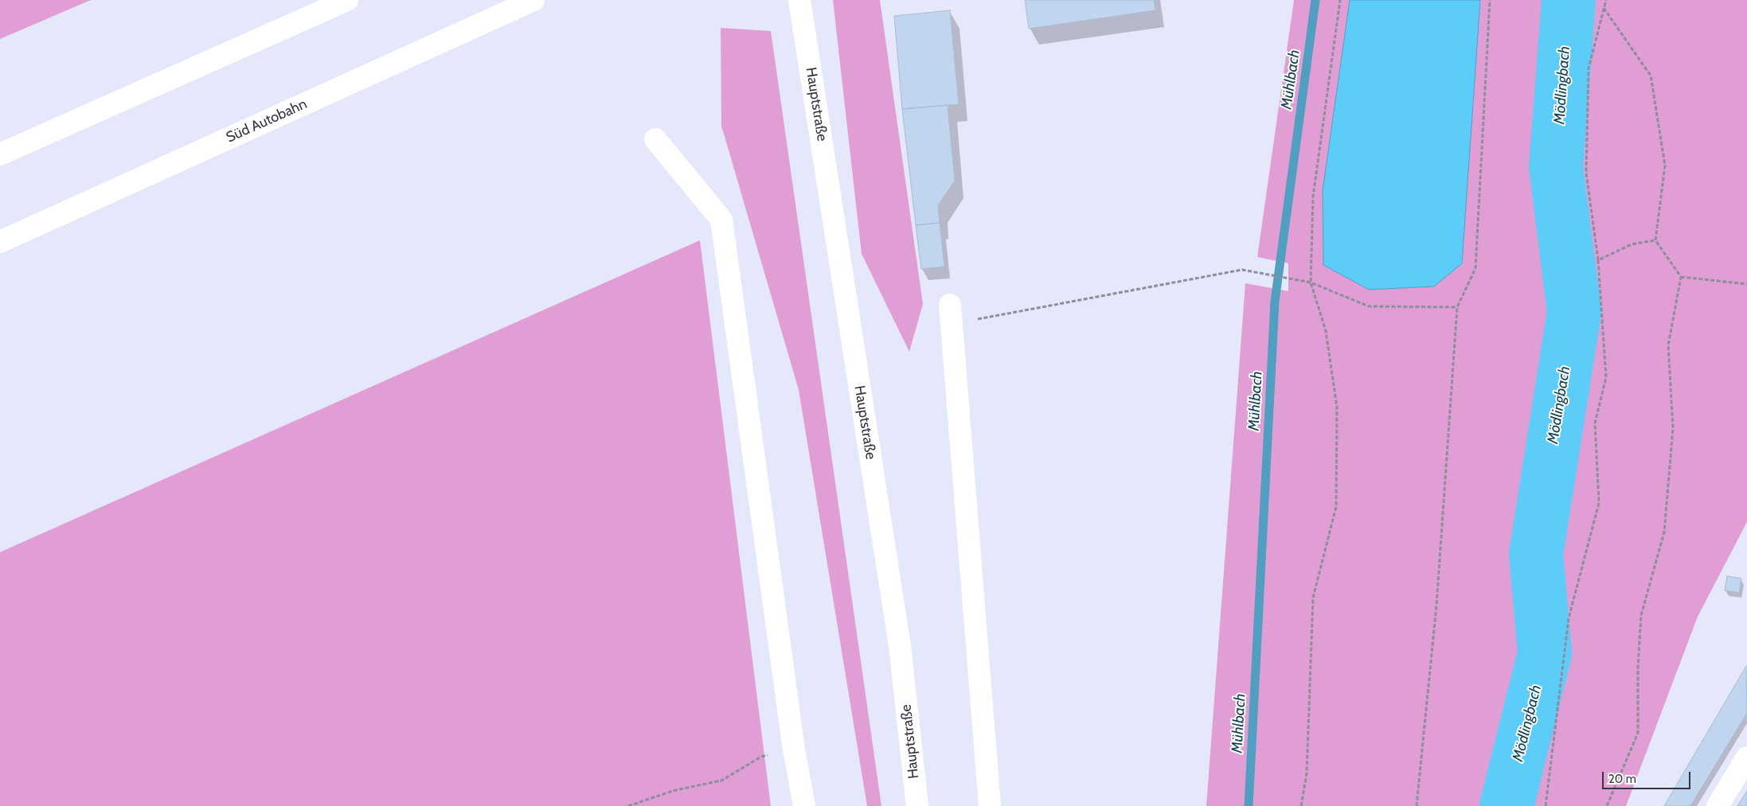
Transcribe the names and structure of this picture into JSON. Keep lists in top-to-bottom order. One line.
{"streets":{"main road":["Hauptstraße","Süd Autobahn"]},"water":["Mühlbach","Mödlingbach"],"scale_bar":"20 m"}
